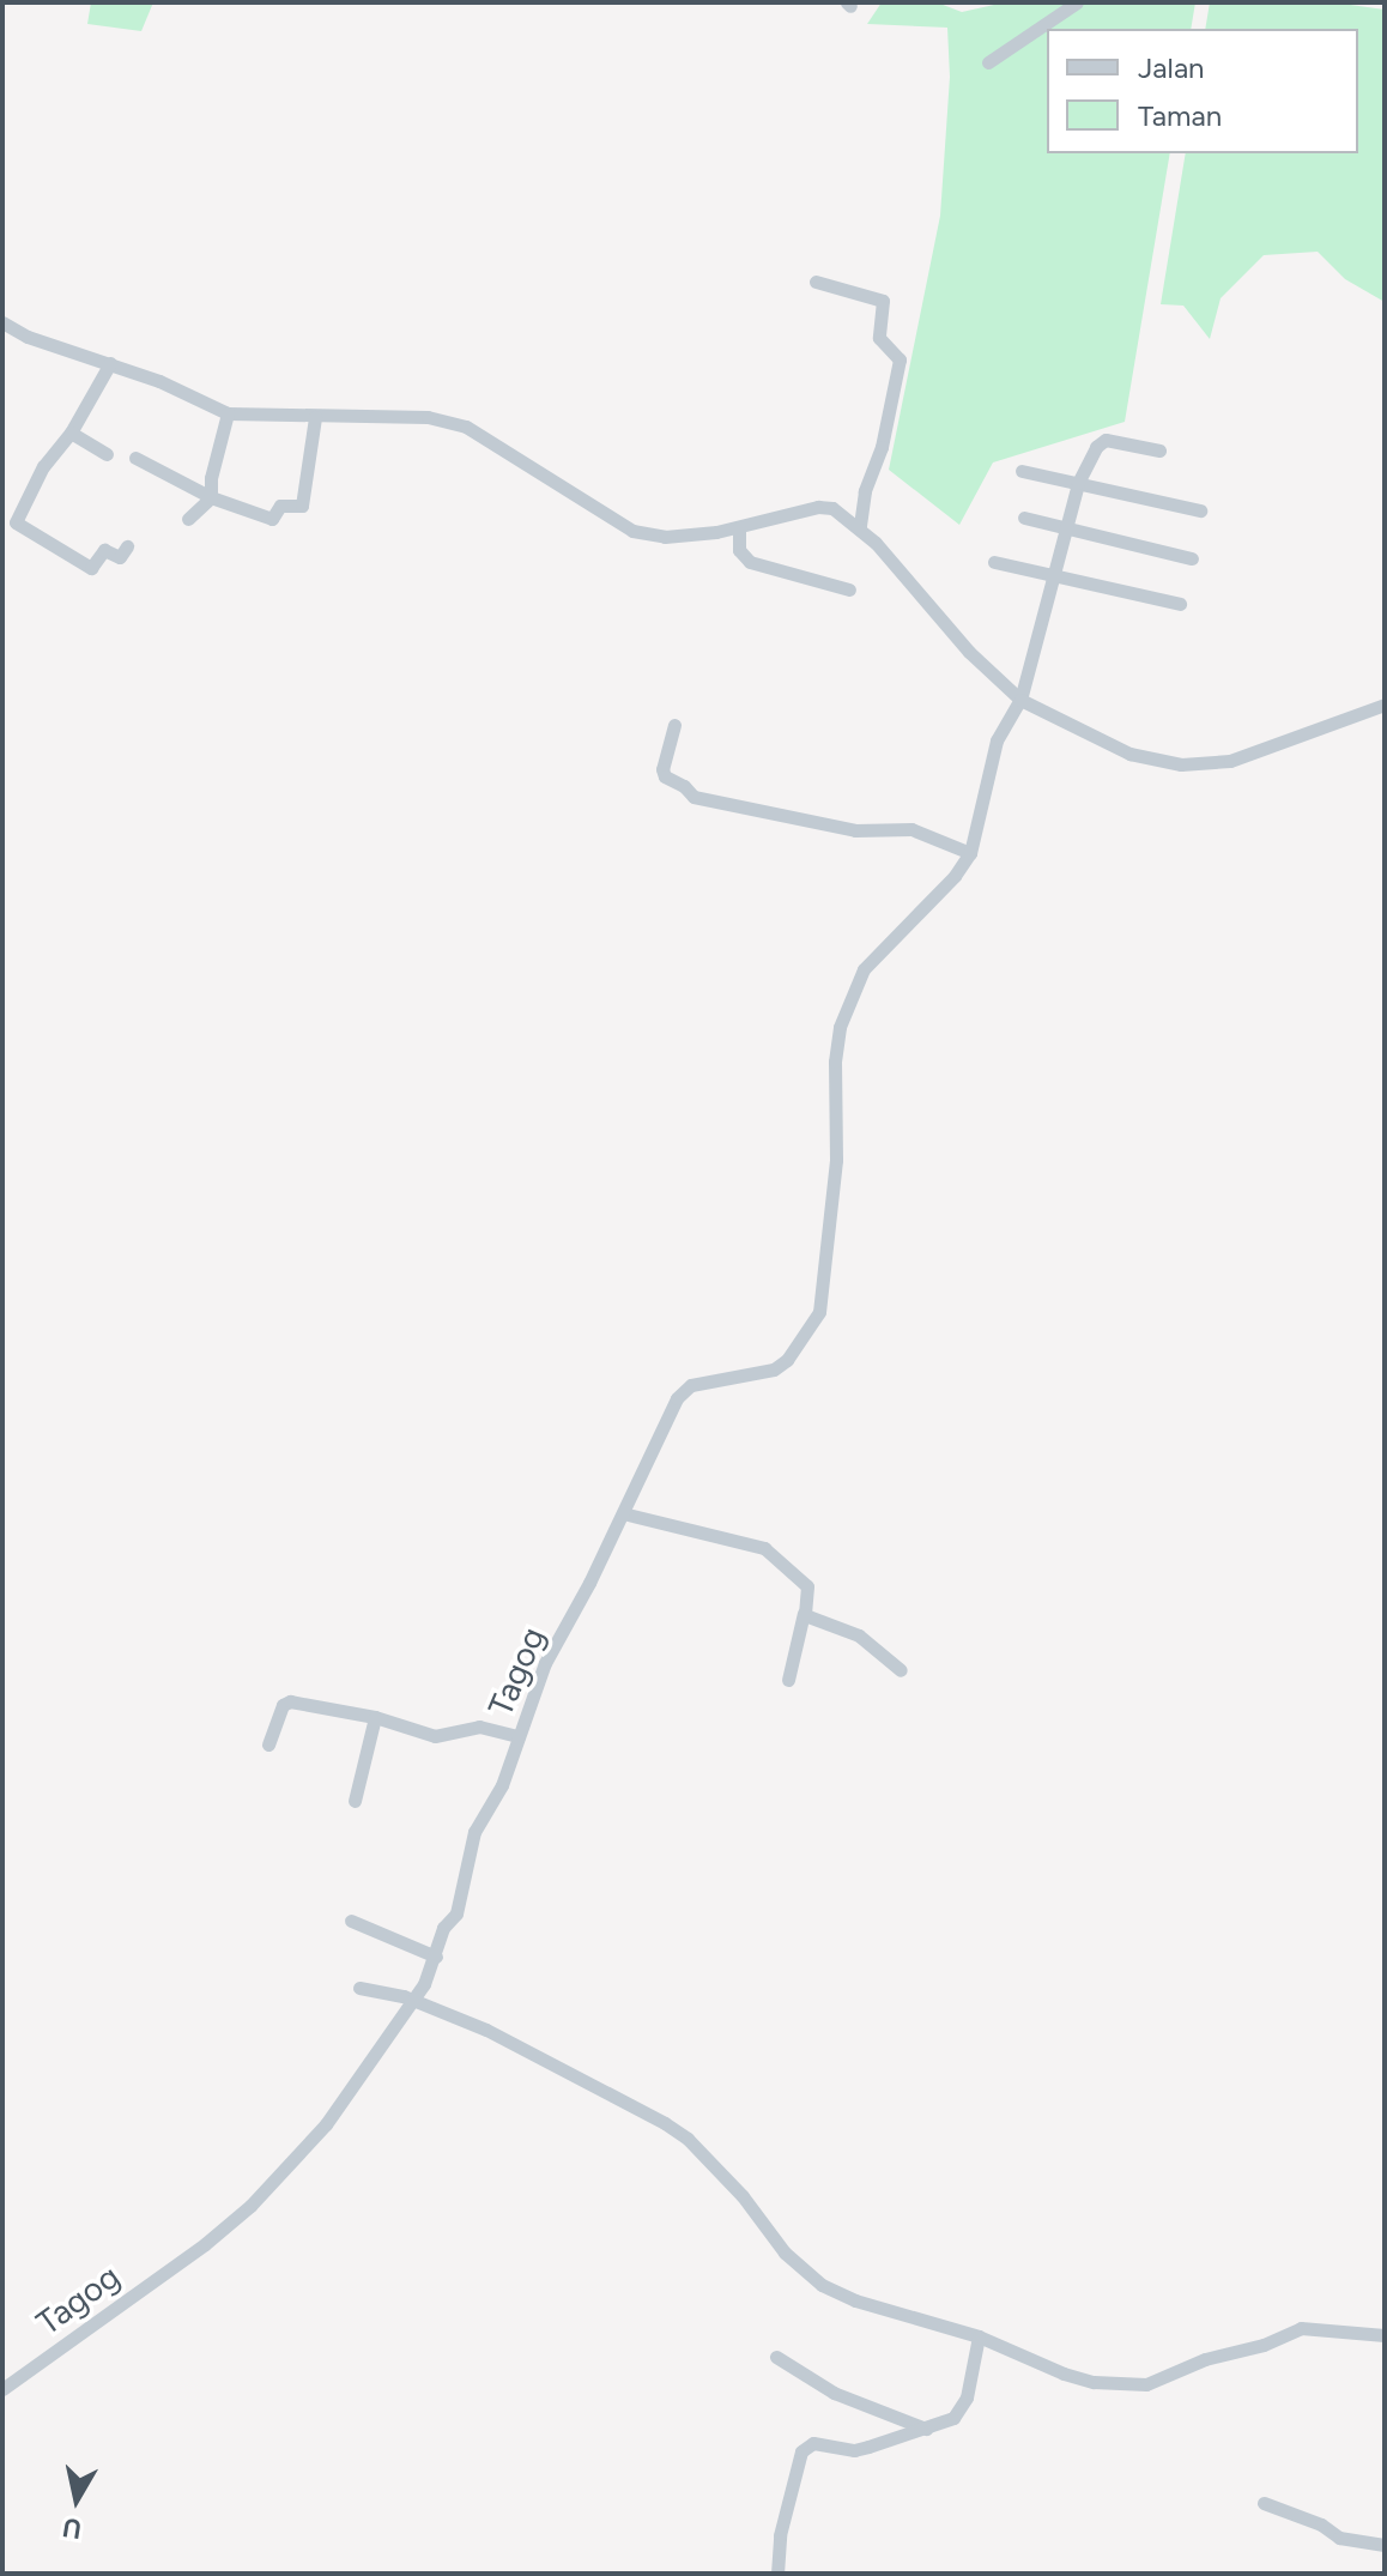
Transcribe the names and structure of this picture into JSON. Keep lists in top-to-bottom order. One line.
{"streets":{"street":["Tagog"]},"legend":["Jalan","Taman"],"north":"bottom"}
